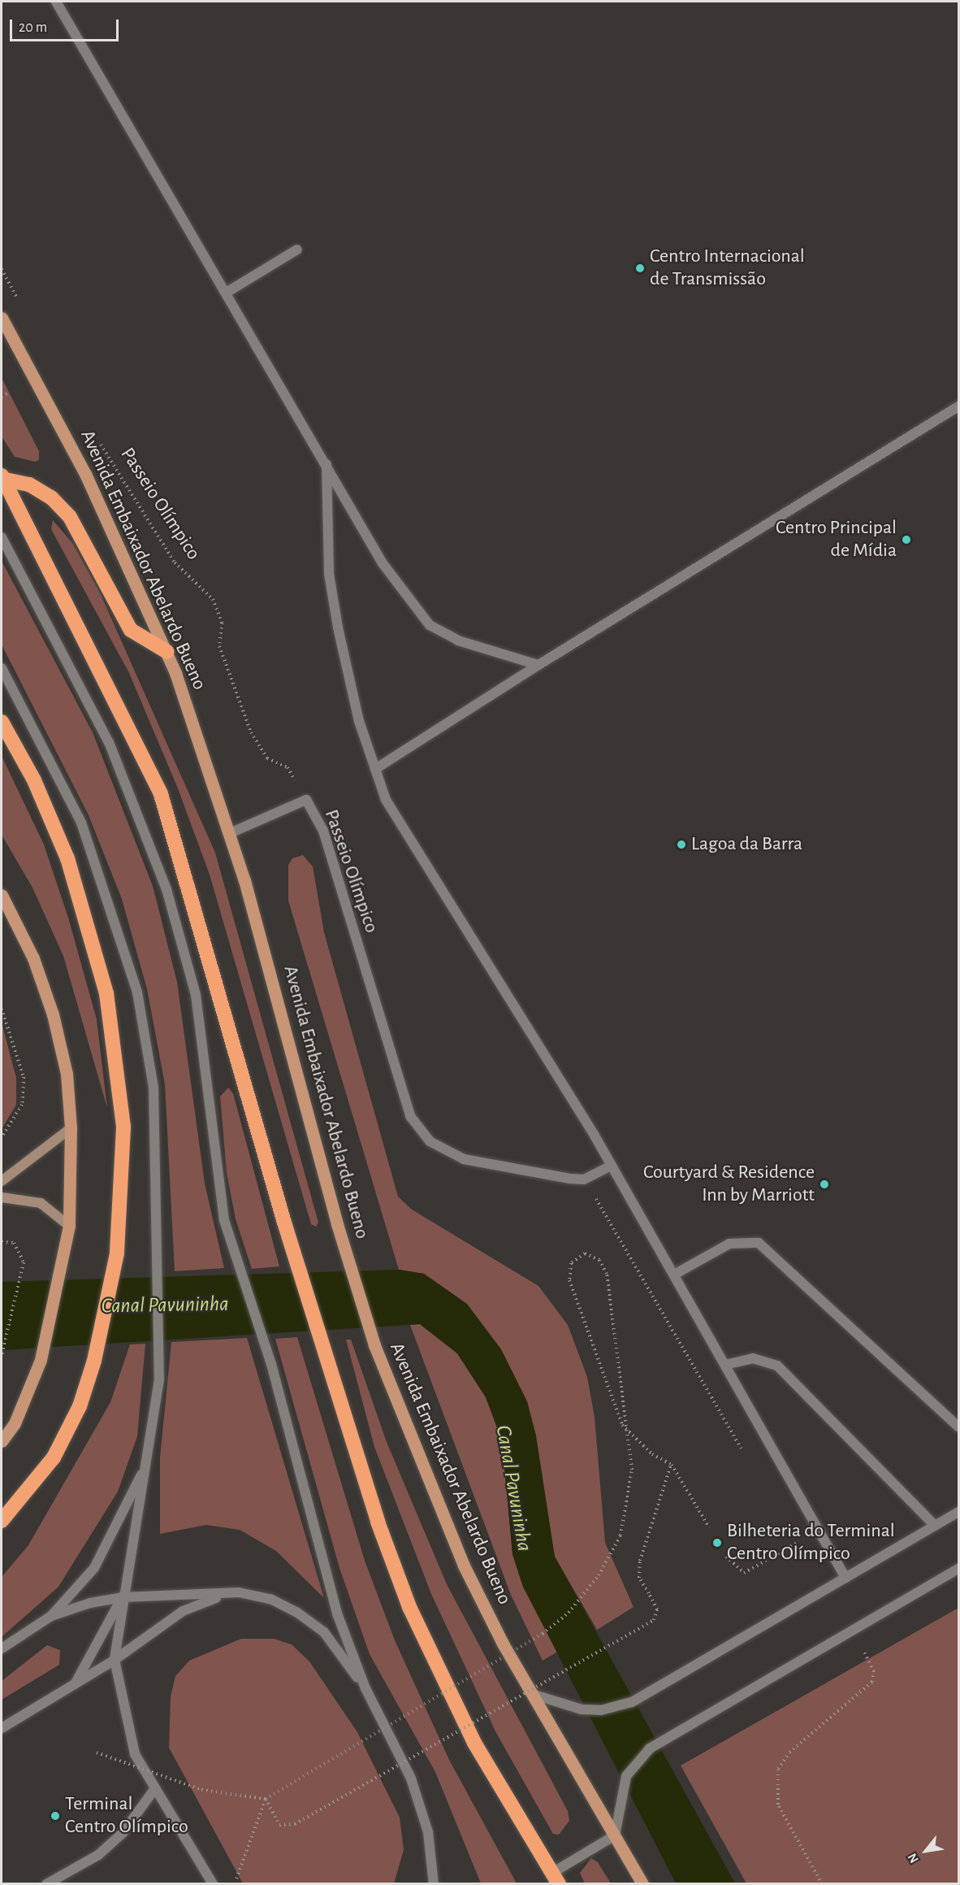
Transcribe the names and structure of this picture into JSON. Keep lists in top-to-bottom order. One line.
{"streets":{"main road":["Avenida Embaixador Abelardo Bueno"],"street":["Passeio Olímpico"]},"water":["Canal Pavuninha"],"places":["Centro Internacional de Transmissão","Centro Principal de Mídia","Lagoa da Barra","Courtyard & Residence Inn by Marriott","Bilheteria do Terminal Centro Olímpico","Terminal Centro Olímpico"],"scale_bar":"20 m","north":"bottom left"}
